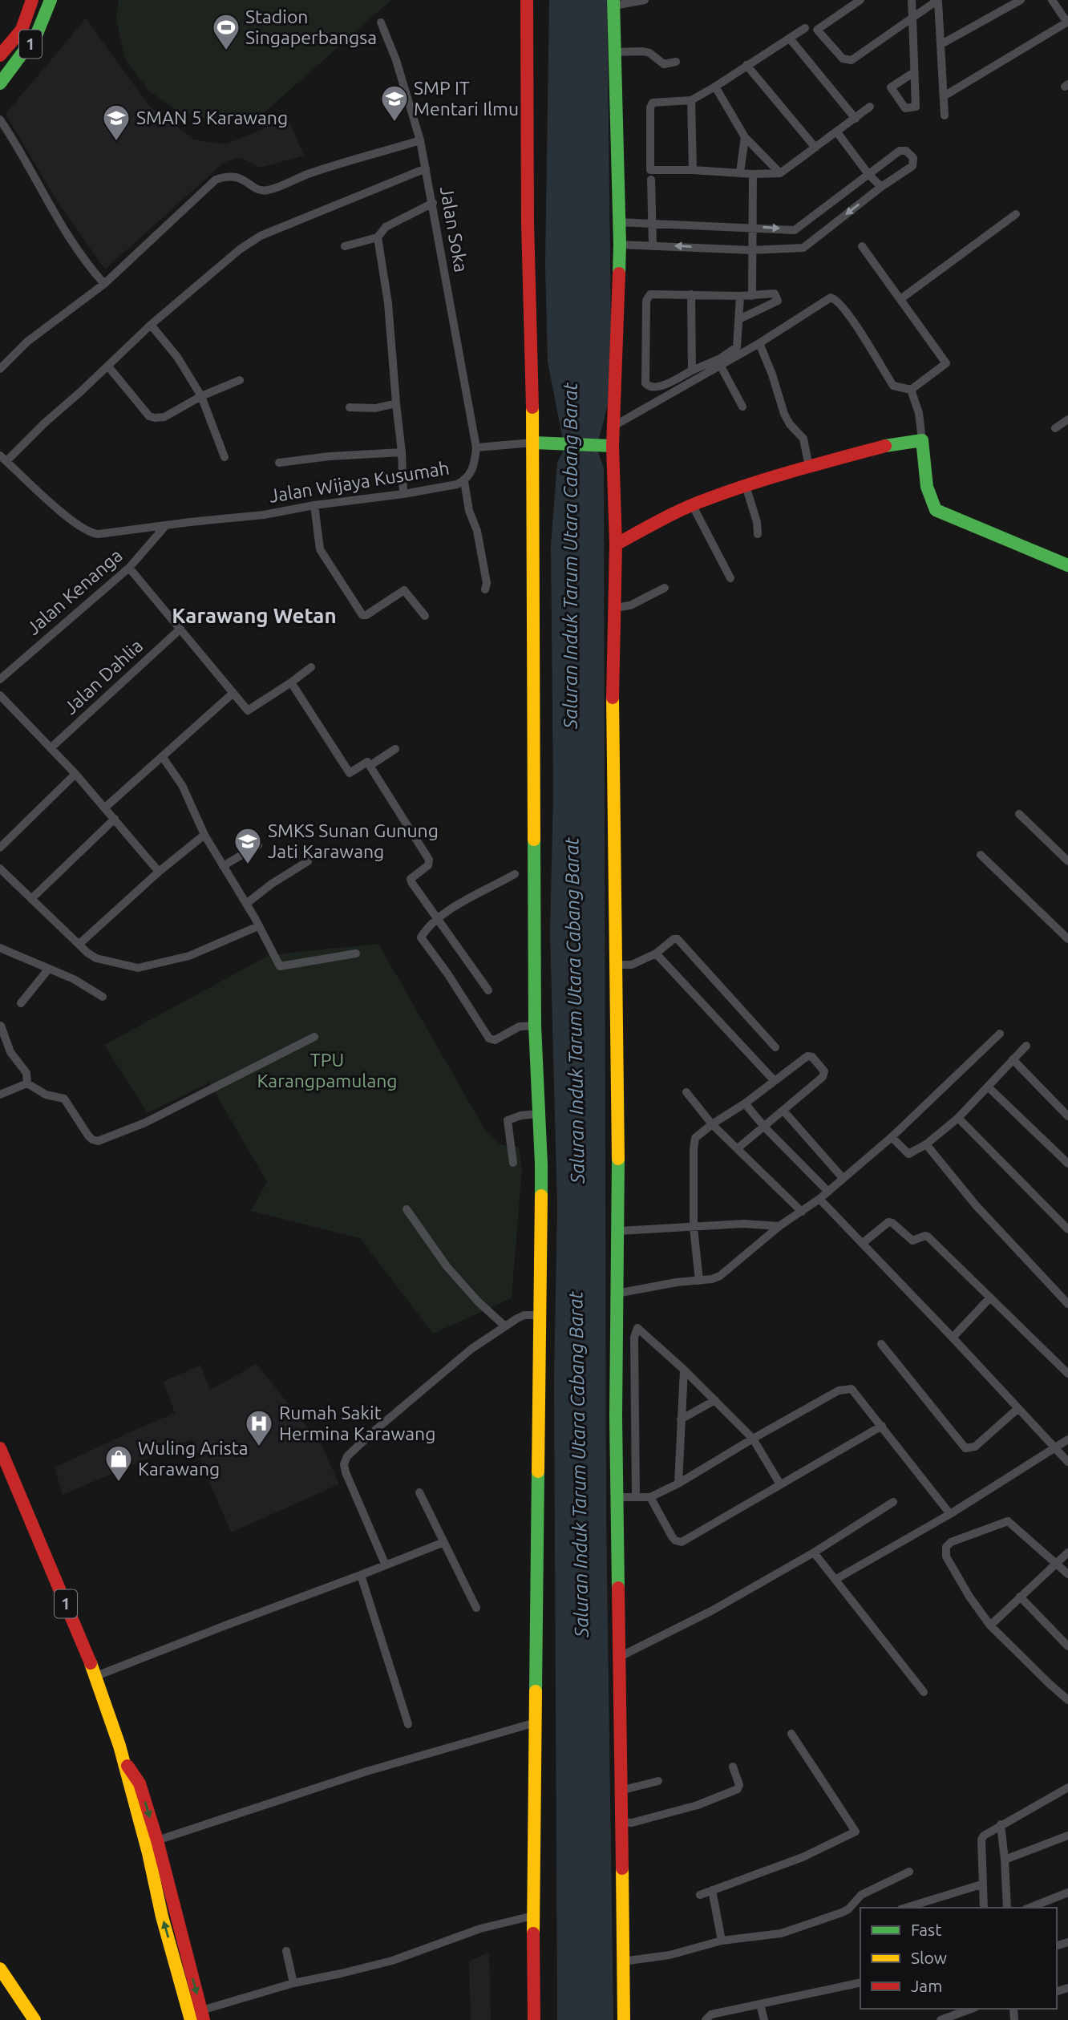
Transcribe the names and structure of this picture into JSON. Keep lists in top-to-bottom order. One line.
{"streets":{"street":["1","Jalan Soka","Jalan Wijaya Kusumah","Jalan Kenanga","Jalan Dahlia"]},"crossings":[["Jalan Soka","Jalan Wijaya Kusumah"],["Jalan Wijaya Kusumah","Jalan Kenanga"]],"districts":["Karawang Wetan"],"water":["Saluran Induk Tarum Utara Cabang Barat"],"parks":["TPU Karangpamulang"],"places":{"sports":["Stadion Singaperbangsa"],"school or university":["SMP IT Mentari Ilmu","SMAN 5 Karawang","SMKS Sunan Gunung Jati Karawang"],"hospital":["Rumah Sakit Hermina Karawang"],"shop":["Wuling Arista Karawang"]},"legend":["Fast","Slow","Jam"]}
